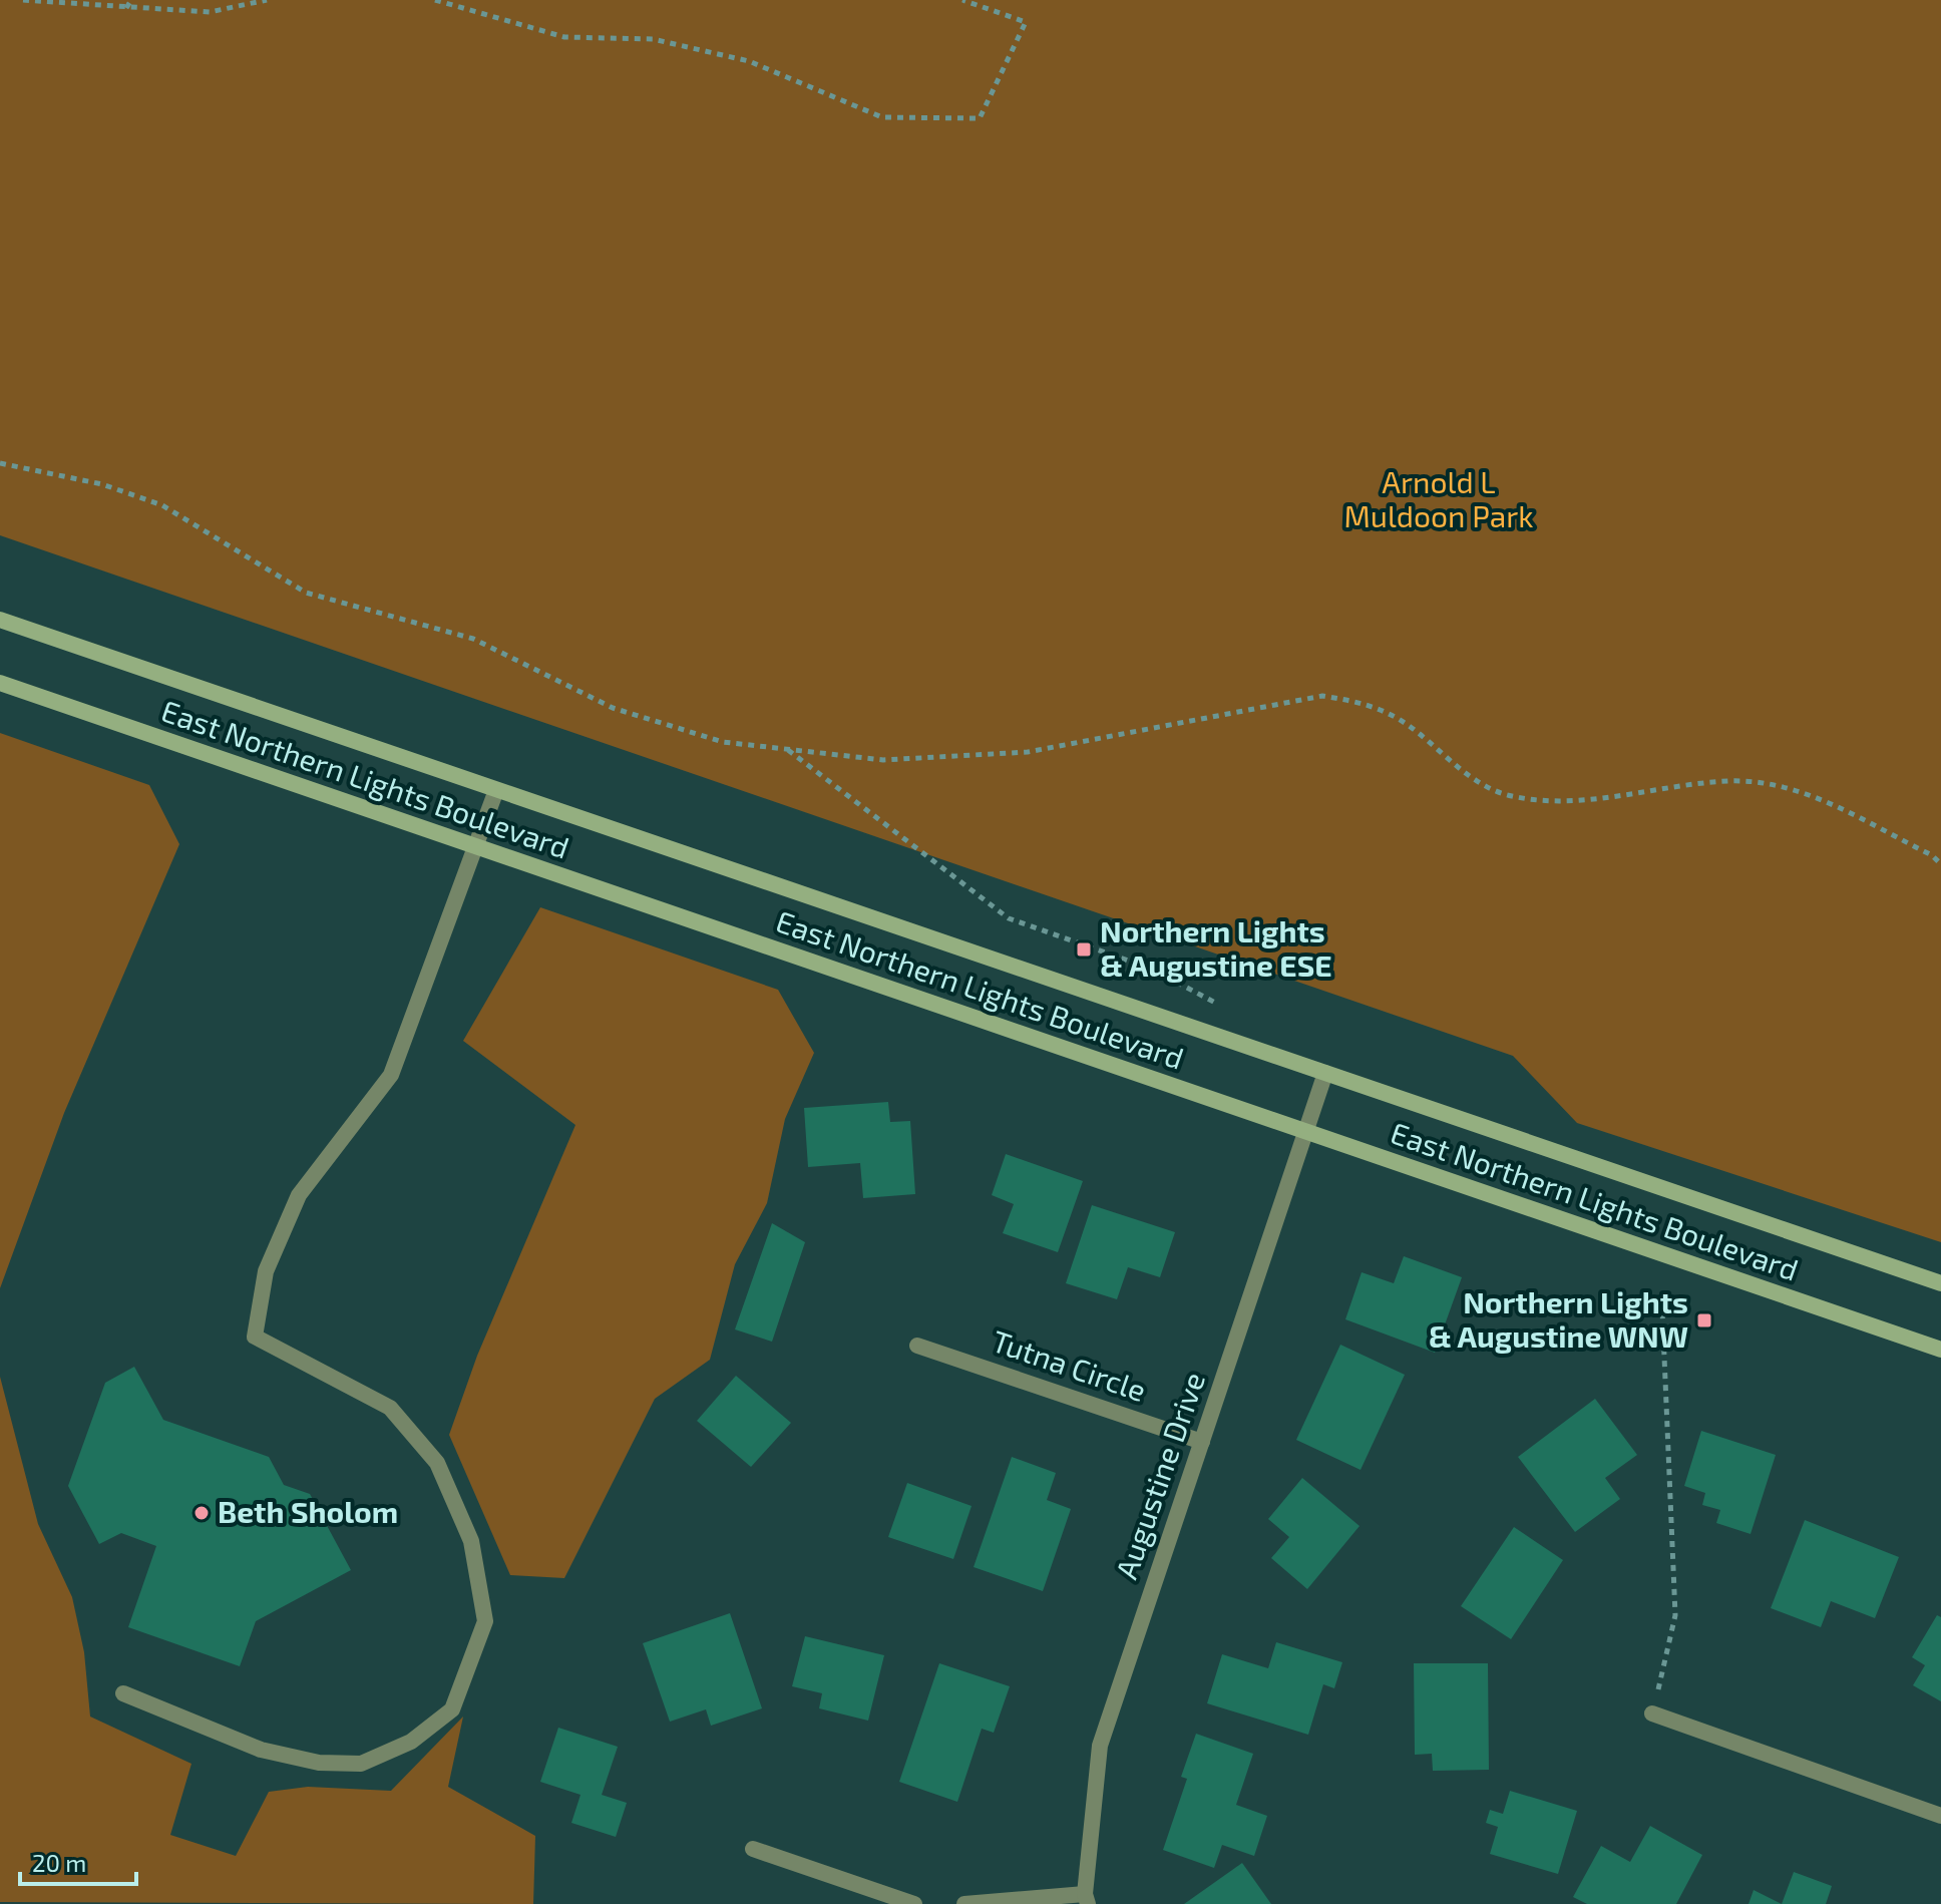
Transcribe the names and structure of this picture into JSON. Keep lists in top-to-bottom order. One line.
{"streets":{"main road":["East Northern Lights Boulevard"],"street":["Tutna Circle","Augustine Drive"]},"crossings":[["East Northern Lights Boulevard","Augustine Drive"],["Tutna Circle","Augustine Drive"]],"parks":["Arnold L Muldoon Park"],"places":{"transit":["Northern Lights & Augustine ESE","Northern Lights & Augustine WNW"],"other":["Beth Sholom"]},"scale_bar":"20 m"}
